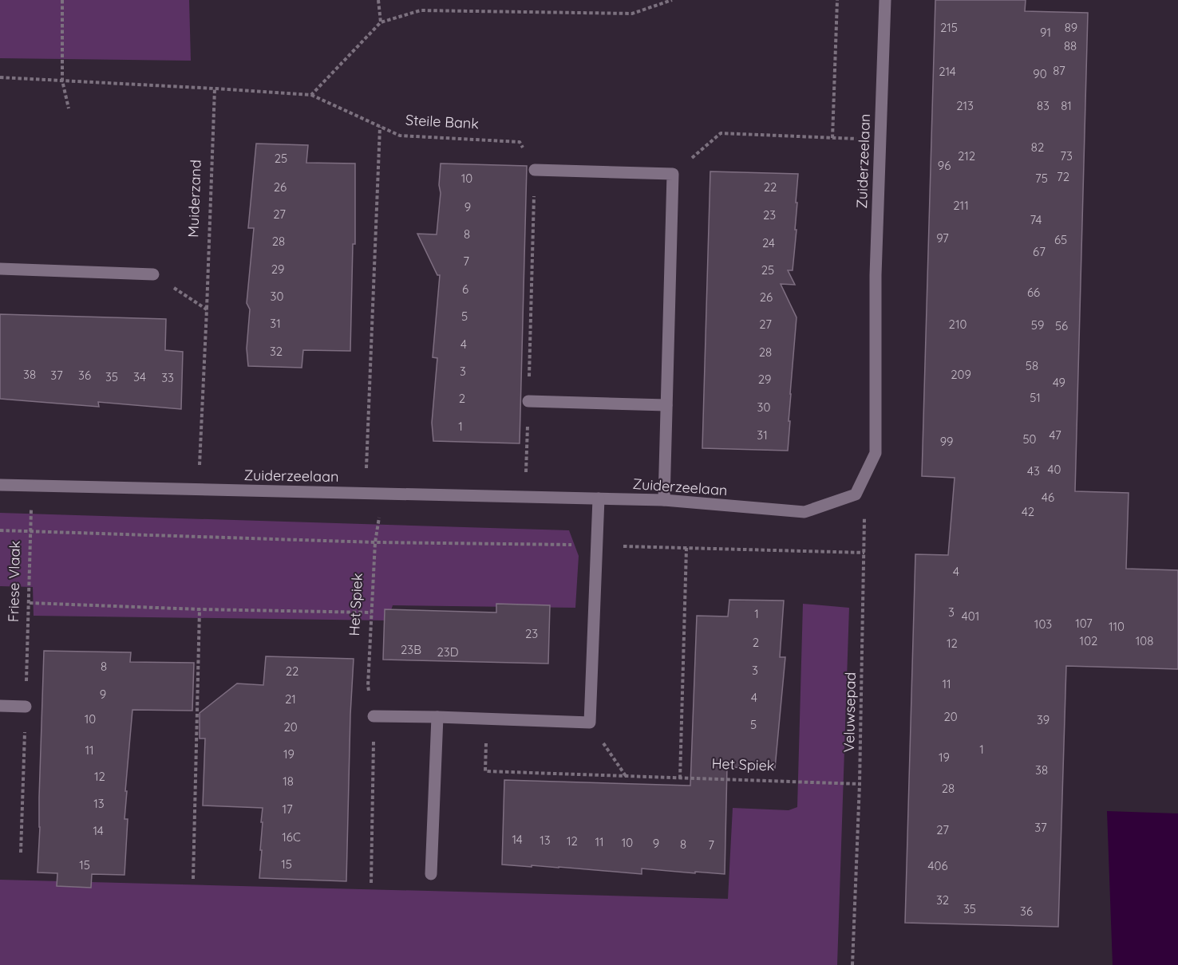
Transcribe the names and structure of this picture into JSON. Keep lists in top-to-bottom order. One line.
{"streets":{"street":["Zuiderzeelaan"],"path":["Steile Bank","Muiderzand","Friese Vlaak","Het Spiek","Veluwsepad"]},"crossings":[["Zuiderzeelaan","Muiderzand"],["Zuiderzeelaan","Friese Vlaak"],["Zuiderzeelaan","Het Spiek"],["Zuiderzeelaan","Veluwsepad"],["Het Spiek","Veluwsepad"]],"house_numbers":["215","89","91","88","87","214","90","213","83","81","82","212","73","25","96","72","10","75","26","22","211","9","27","23","74","8","97","65","28","24","67","7","29","25","6","66","30","26","5","31","27","210","59","56","4","32","28","58","3","38","209","37","36","35","34","33","29","49","51","2","30","1","31","47","50","99","40","43","46","42","4","3","1","401","107","103","110","23","102","108","2","12","23B","23D","8","3","22","11","9","4","21","20","10","39","5","20","1","11","19","19","38","12","18","28","13","17","37","27","14","16C","14","13","12","11","10","9","8","7","15","15","406","32","35","36"]}
